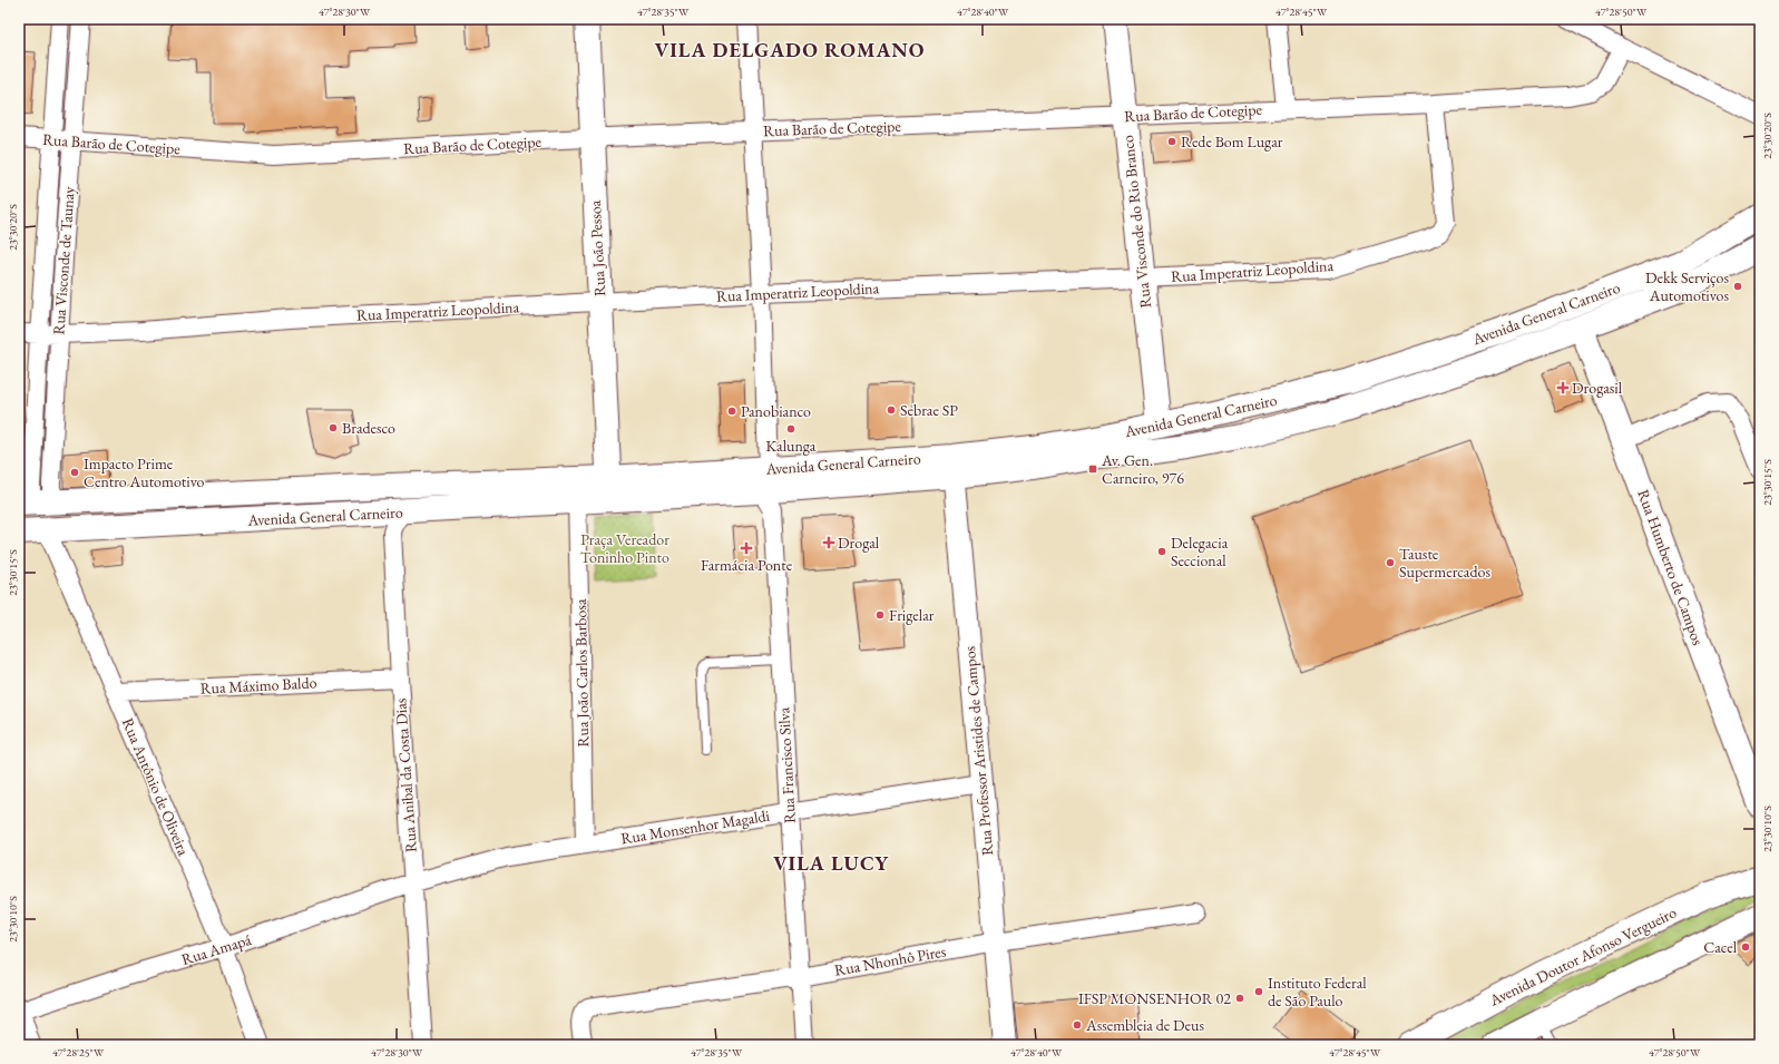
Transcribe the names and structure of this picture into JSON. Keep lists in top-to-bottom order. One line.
{"streets":{"main road":["Rua Visconde do Rio Branco","Rua João Pessoa","Avenida General Carneiro","Rua Humberto de Campos","Avenida Doutor Afonso Vergueiro"],"street":["Rua Barão de Cotegipe","Rua Visconde de Taunay","Rua Imperatriz Leopoldina","Rua João Carlos Barbosa","Rua Máximo Baldo","Rua Professor Aristides de Campos","Rua Francisco Silva","Rua Anibal da Costa Dias","Rua Antônio de Oliveira","Rua Monsenhor Magaldi","Rua Amapá","Rua Nhonhô Pires"]},"crossings":[["Rua Barão de Cotegipe","Rua Visconde do Rio Branco"],["Rua Barão de Cotegipe","Rua João Pessoa"],["Rua Barão de Cotegipe","Rua Visconde de Taunay"],["Rua Barão de Cotegipe","Rua Imperatriz Leopoldina"],["Rua Visconde do Rio Branco","Rua Imperatriz Leopoldina"],["Rua Visconde do Rio Branco","Avenida General Carneiro"],["Rua João Pessoa","Rua Imperatriz Leopoldina"],["Rua João Pessoa","Avenida General Carneiro"],["Rua Visconde de Taunay","Rua Imperatriz Leopoldina"],["Rua Visconde de Taunay","Avenida General Carneiro"],["Avenida General Carneiro","Rua Humberto de Campos"],["Avenida General Carneiro","Rua João Carlos Barbosa"],["Avenida General Carneiro","Rua Professor Aristides de Campos"],["Avenida General Carneiro","Rua Francisco Silva"],["Avenida General Carneiro","Rua Anibal da Costa Dias"],["Avenida General Carneiro","Rua Antônio de Oliveira"],["Rua João Carlos Barbosa","Rua Monsenhor Magaldi"],["Rua Máximo Baldo","Rua Anibal da Costa Dias"],["Rua Máximo Baldo","Rua Antônio de Oliveira"],["Rua Professor Aristides de Campos","Rua Monsenhor Magaldi"],["Rua Professor Aristides de Campos","Rua Nhonhô Pires"],["Rua Francisco Silva","Rua Monsenhor Magaldi"],["Rua Francisco Silva","Rua Nhonhô Pires"],["Rua Anibal da Costa Dias","Rua Monsenhor Magaldi"],["Rua Anibal da Costa Dias","Rua Amapá"],["Rua Antônio de Oliveira","Rua Amapá"],["Rua Monsenhor Magaldi","Rua Amapá"]],"districts":["VILA DELGADO ROMANO","VILA LUCY"],"parks":["Praça Vereador Toninho Pinto"],"places":{"other":["Rede Bom Lugar","Dekk Serviços Automotivos","Sebrae SP","Panobianco","Bradesco","Kalunga","Impacto Prime Centro Automotivo","Delegacia Seccional","Tauste Supermercados","Frigelar","Cacel","Instituto Federal de São Paulo","IFSP MONSENHOR 02","Assembleia de Deus"],"health":["Drogasil","Drogal","Farmácia Ponte"],"transit":["Av. Gen. Carneiro, 976"]},"coordinates":["47°28'30\"W","47°28'35\"W","47°28'40\"W","47°28'45\"W","47°28'50\"W","23°30'20\"S","23°30'15\"S","23°30'10\"S","47°28'25\"W"]}
